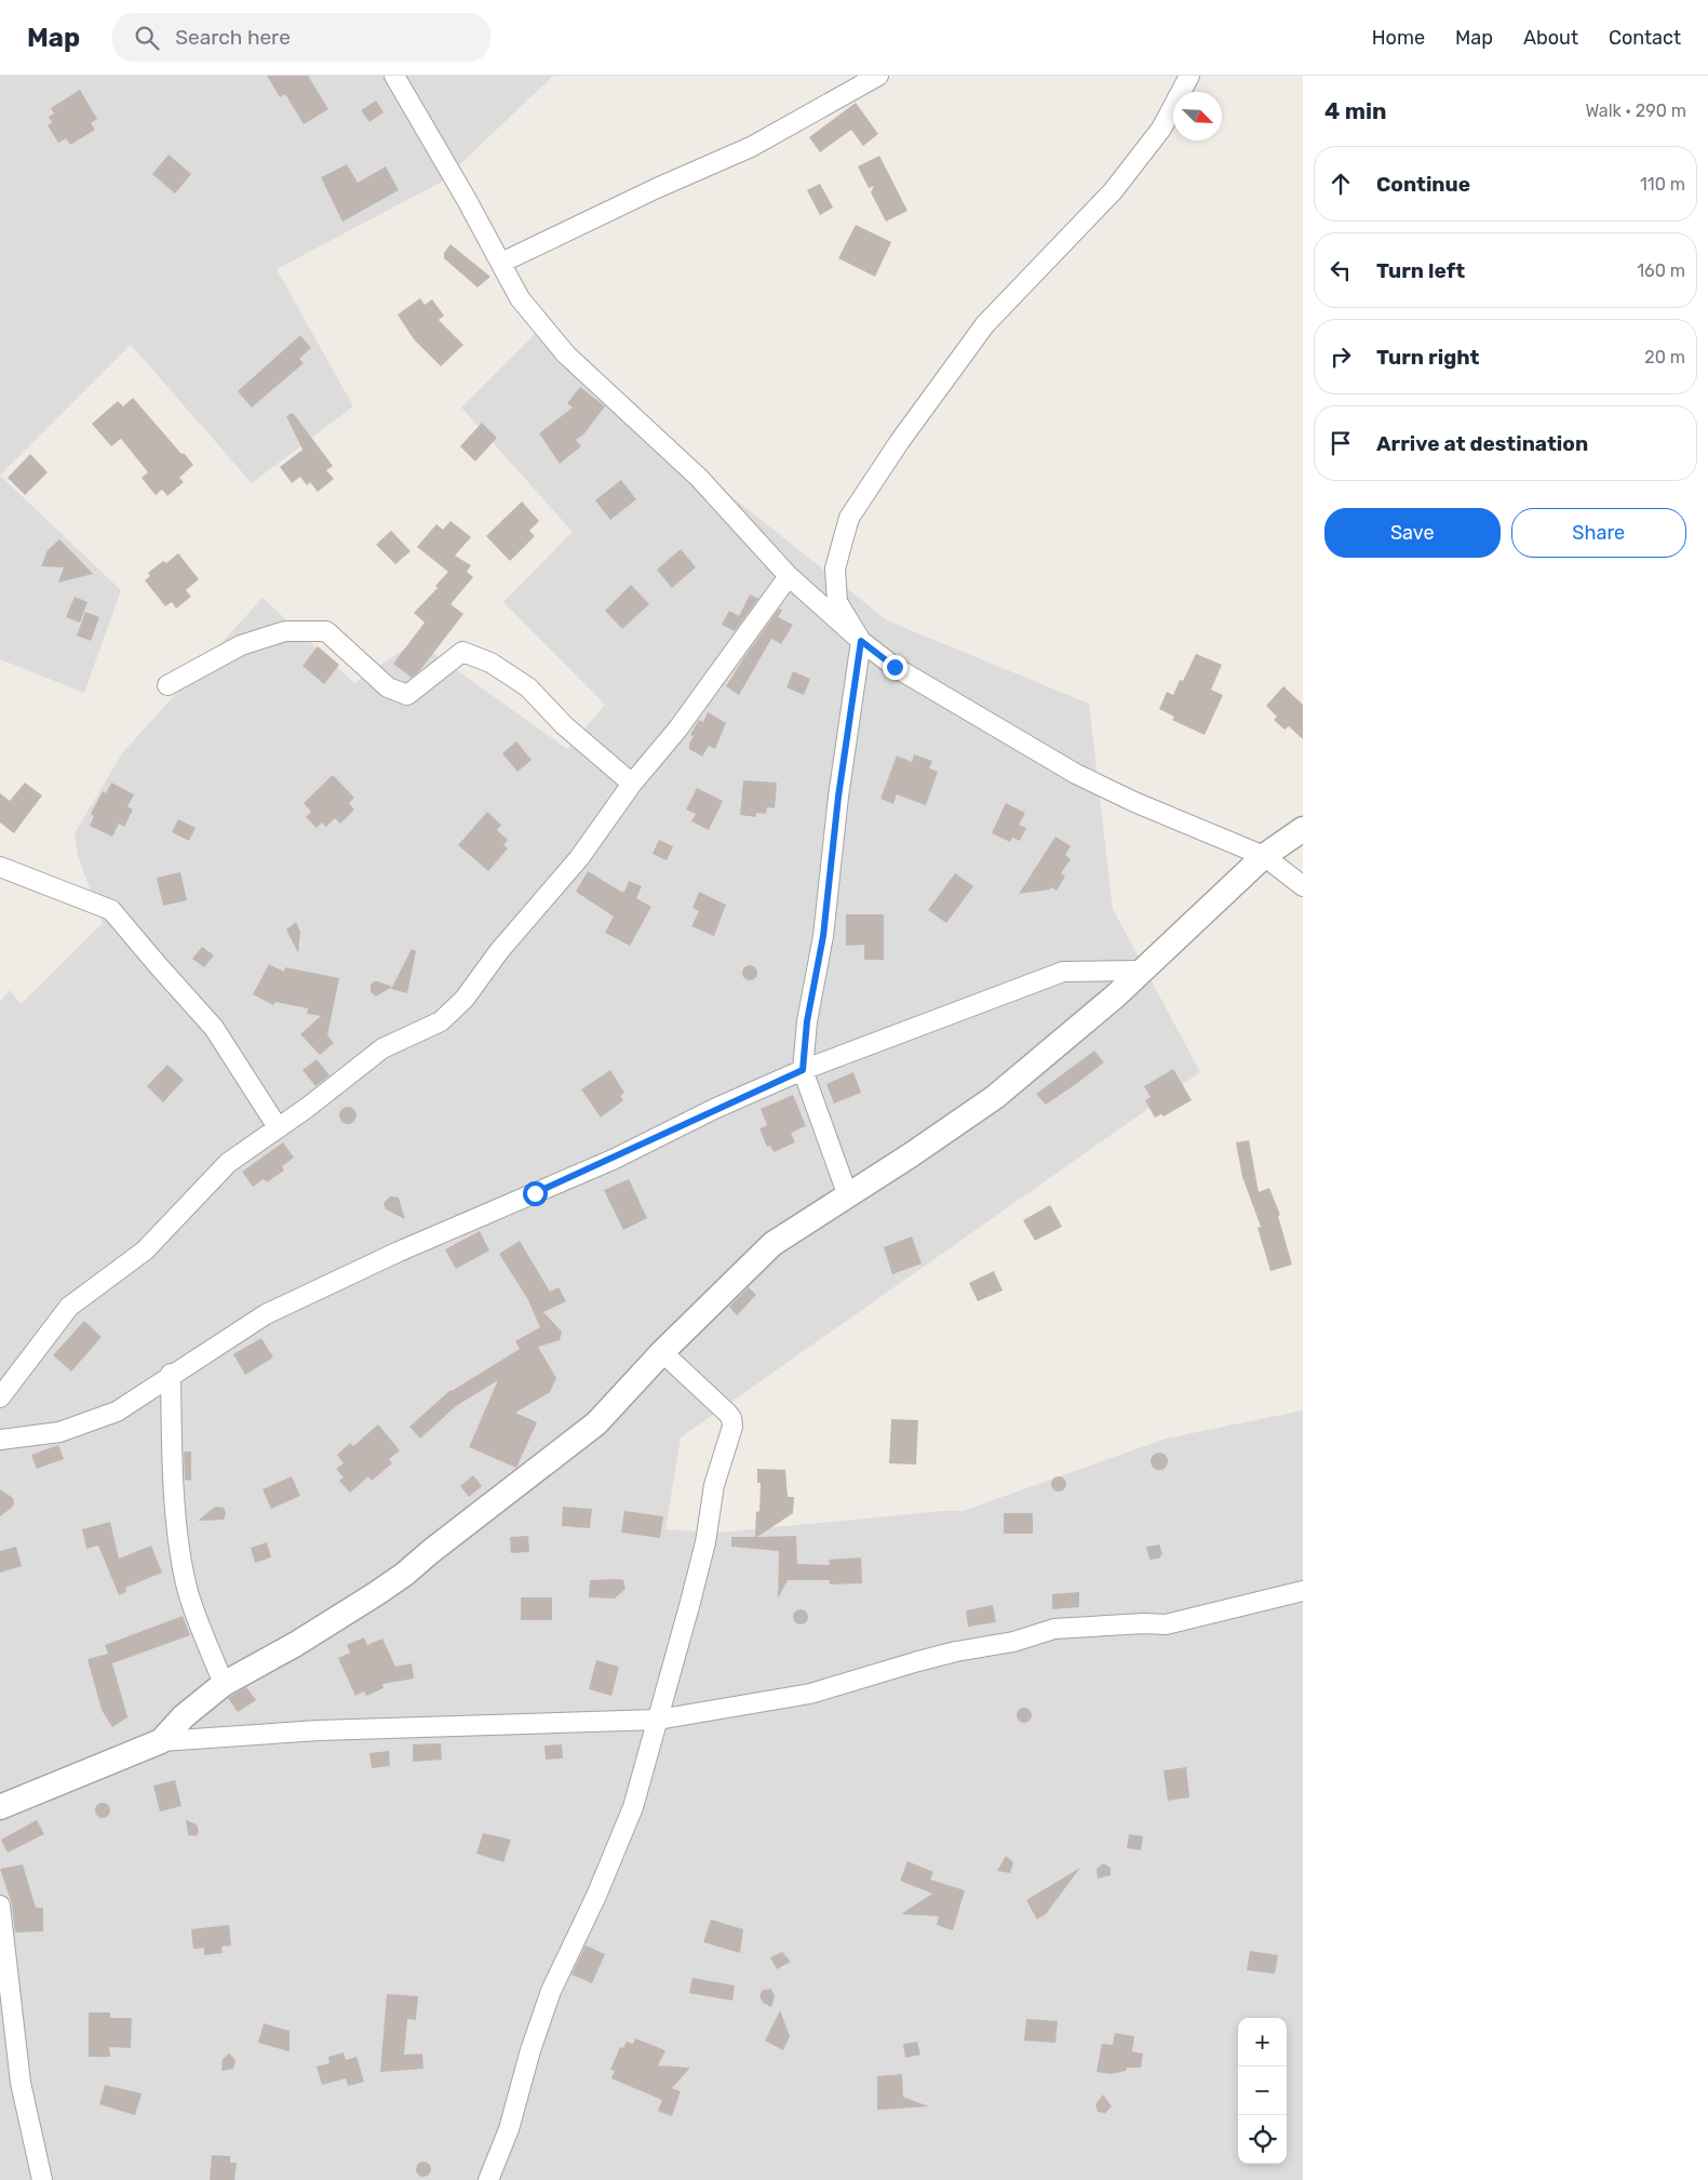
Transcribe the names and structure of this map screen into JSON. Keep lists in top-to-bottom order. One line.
{"north":"bottom right","page":{"header":"Map","search":"Search here","nav":["Home","Map","About","Contact"],"heading":["4 min","Walk · 290 m"],"list":[["Continue","110 m"],["Turn left","160 m"],["Turn right","20 m"],"Arrive at destination"],"buttons":["Save","Share"],"map_buttons":["+","−"]}}
